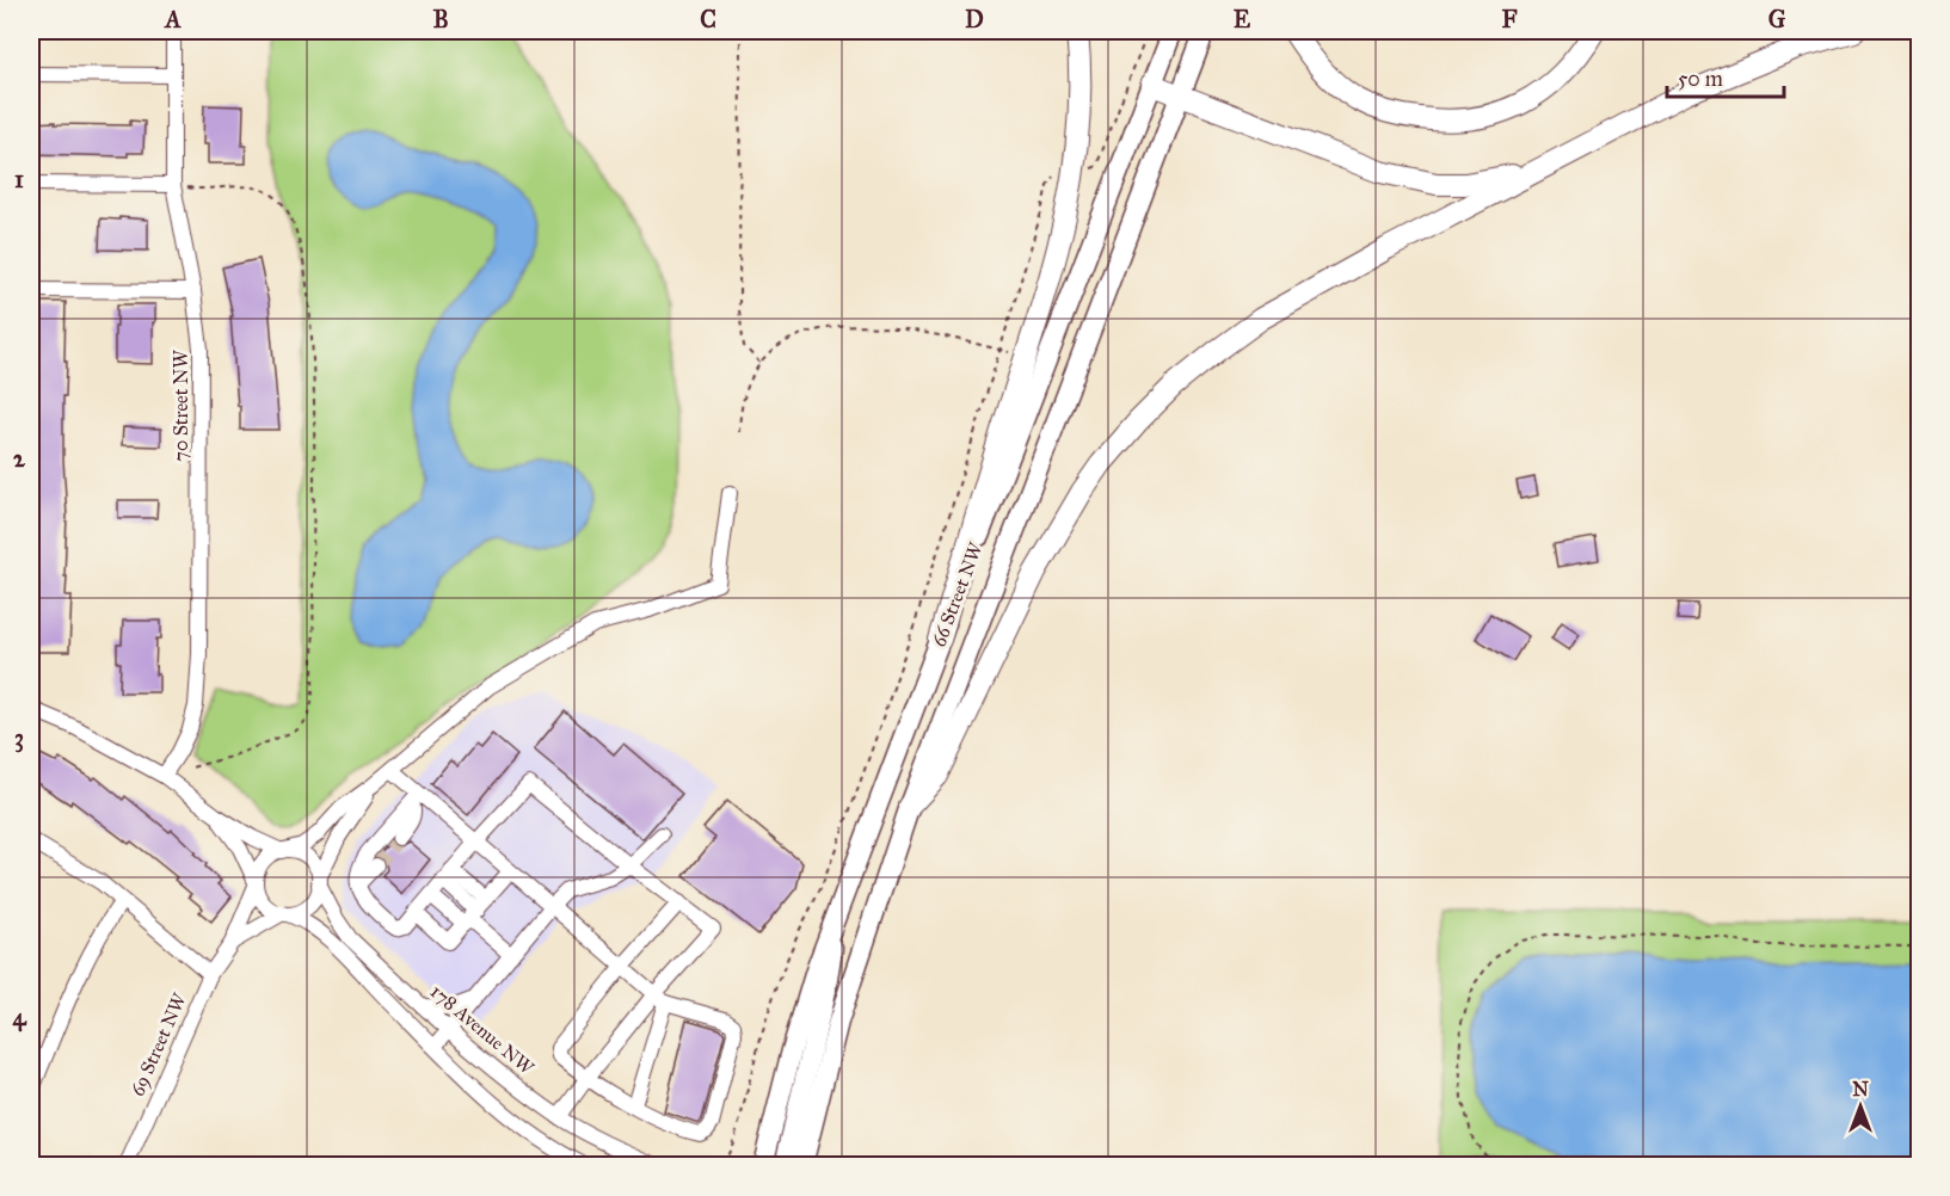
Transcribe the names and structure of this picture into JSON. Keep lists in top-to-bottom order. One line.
{"streets":{"main road":["66 Street NW"],"street":["70 Street NW","178 Avenue NW","69 Street NW"]},"crossings":[["178 Avenue NW","69 Street NW"]],"scale_bar":"50 m","north":"top","grid":{"columns":["A","B","C","D","E","F","G"],"rows":["1","2","3","4"]}}
